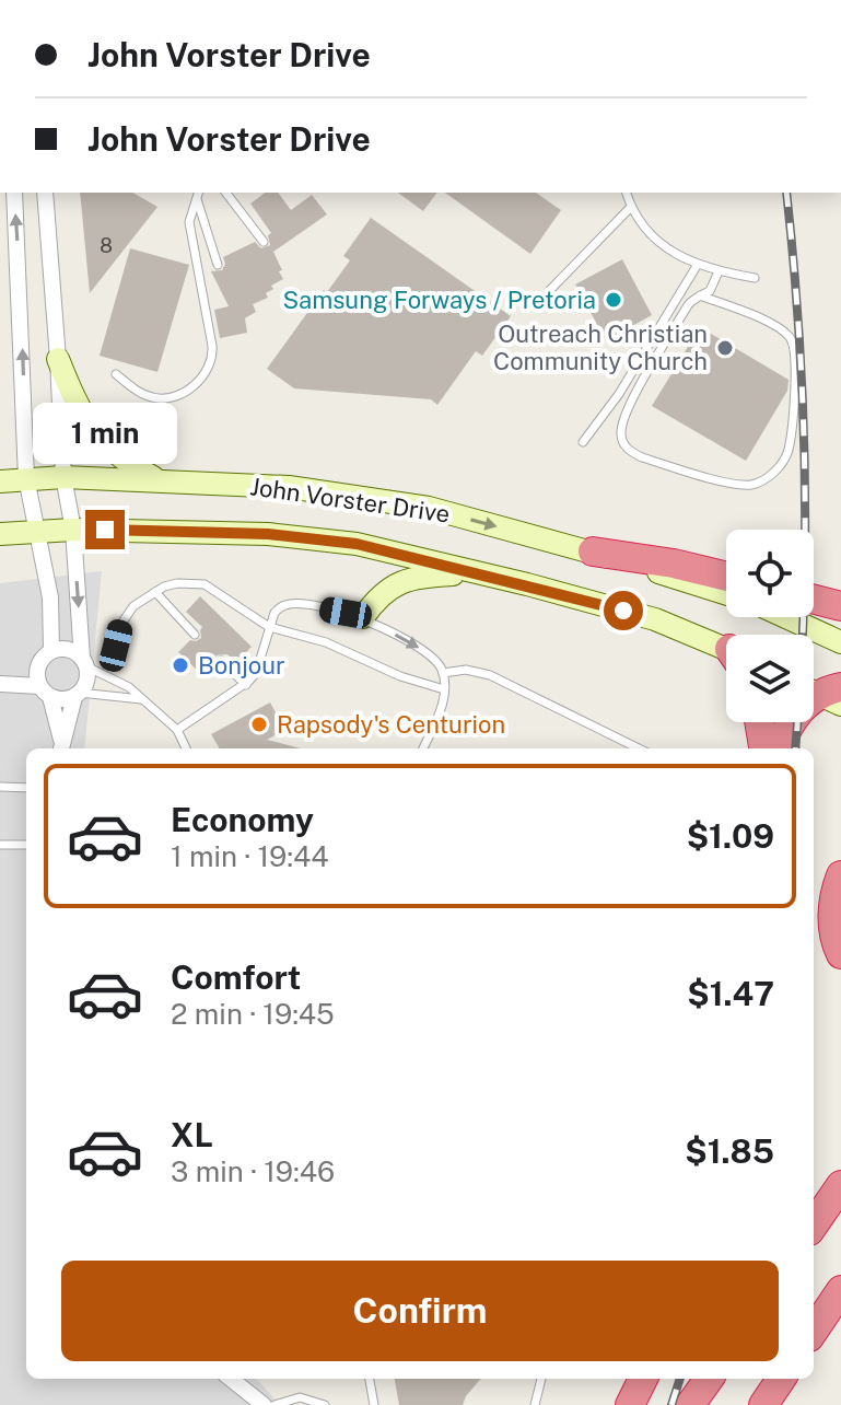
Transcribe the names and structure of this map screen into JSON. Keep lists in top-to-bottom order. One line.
{"streets":{"main road":["John Vorster Drive"]},"places":["Samsung Forways / Pretoria","Outreach Christian Community Church","Bonjour","Rapsody's Centurion"],"house_numbers":["8"],"page":{"banner":["John Vorster Drive","John Vorster Drive"],"bubble":"1 min","list":[{"name":"Economy","note":"1 min · 19:44","value":"$1.09"},{"name":"Comfort","note":"2 min · 19:45","value":"$1.47"},{"name":"XL","note":"3 min · 19:46","value":"$1.85"}],"buttons":"Confirm"}}
